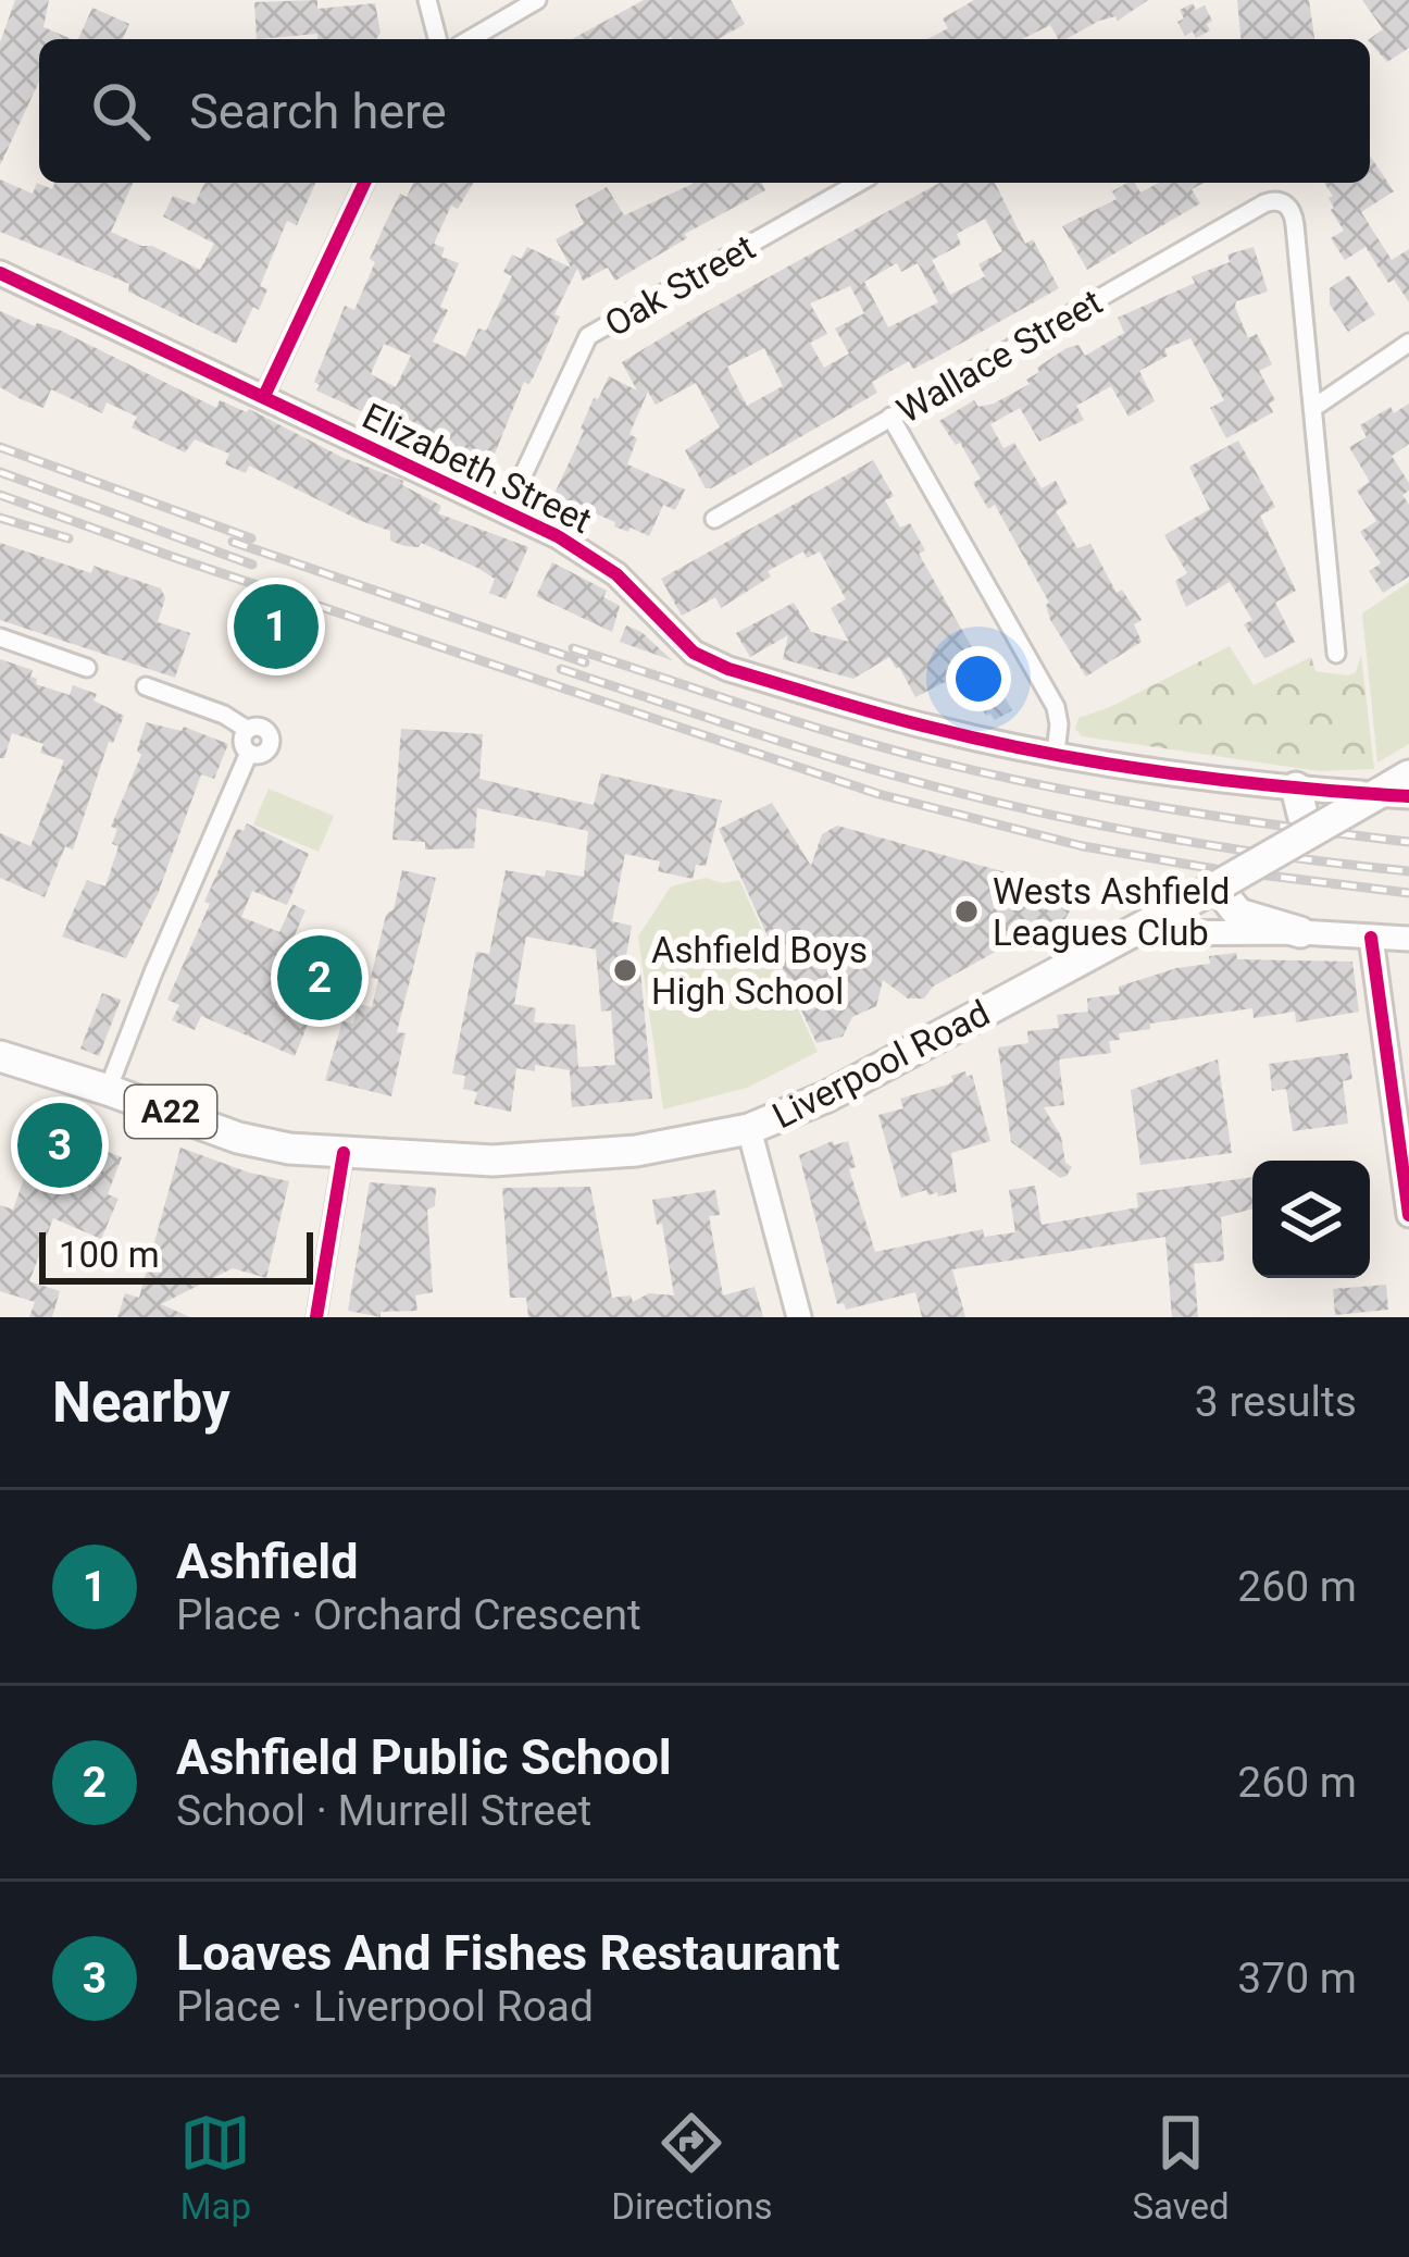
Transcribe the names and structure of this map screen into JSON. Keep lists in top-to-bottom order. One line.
{"streets":{"highway":["Liverpool Road","A22"],"main road":["Elizabeth Street"],"street":["Oak Street","Wallace Street"]},"crossings":[["Oak Street","Elizabeth Street"],["Elizabeth Street","Liverpool Road"]],"places":["Wests Ashfield Leagues Club","Ashfield Boys High School"],"scale_bar":"100 m","page":{"search":"Search here","pins":["1","2","3"],"scale":"100 m","heading":["Nearby","3 results"],"list":[{"mark":"1","name":"Ashfield","note":"Place · Orchard Crescent","value":"260 m"},{"mark":"2","name":"Ashfield Public School","note":"School · Murrell Street","value":"260 m"},{"mark":"3","name":"Loaves And Fishes Restaurant","note":"Place · Liverpool Road","value":"370 m"}],"nav":["Map","Directions","Saved"]}}
